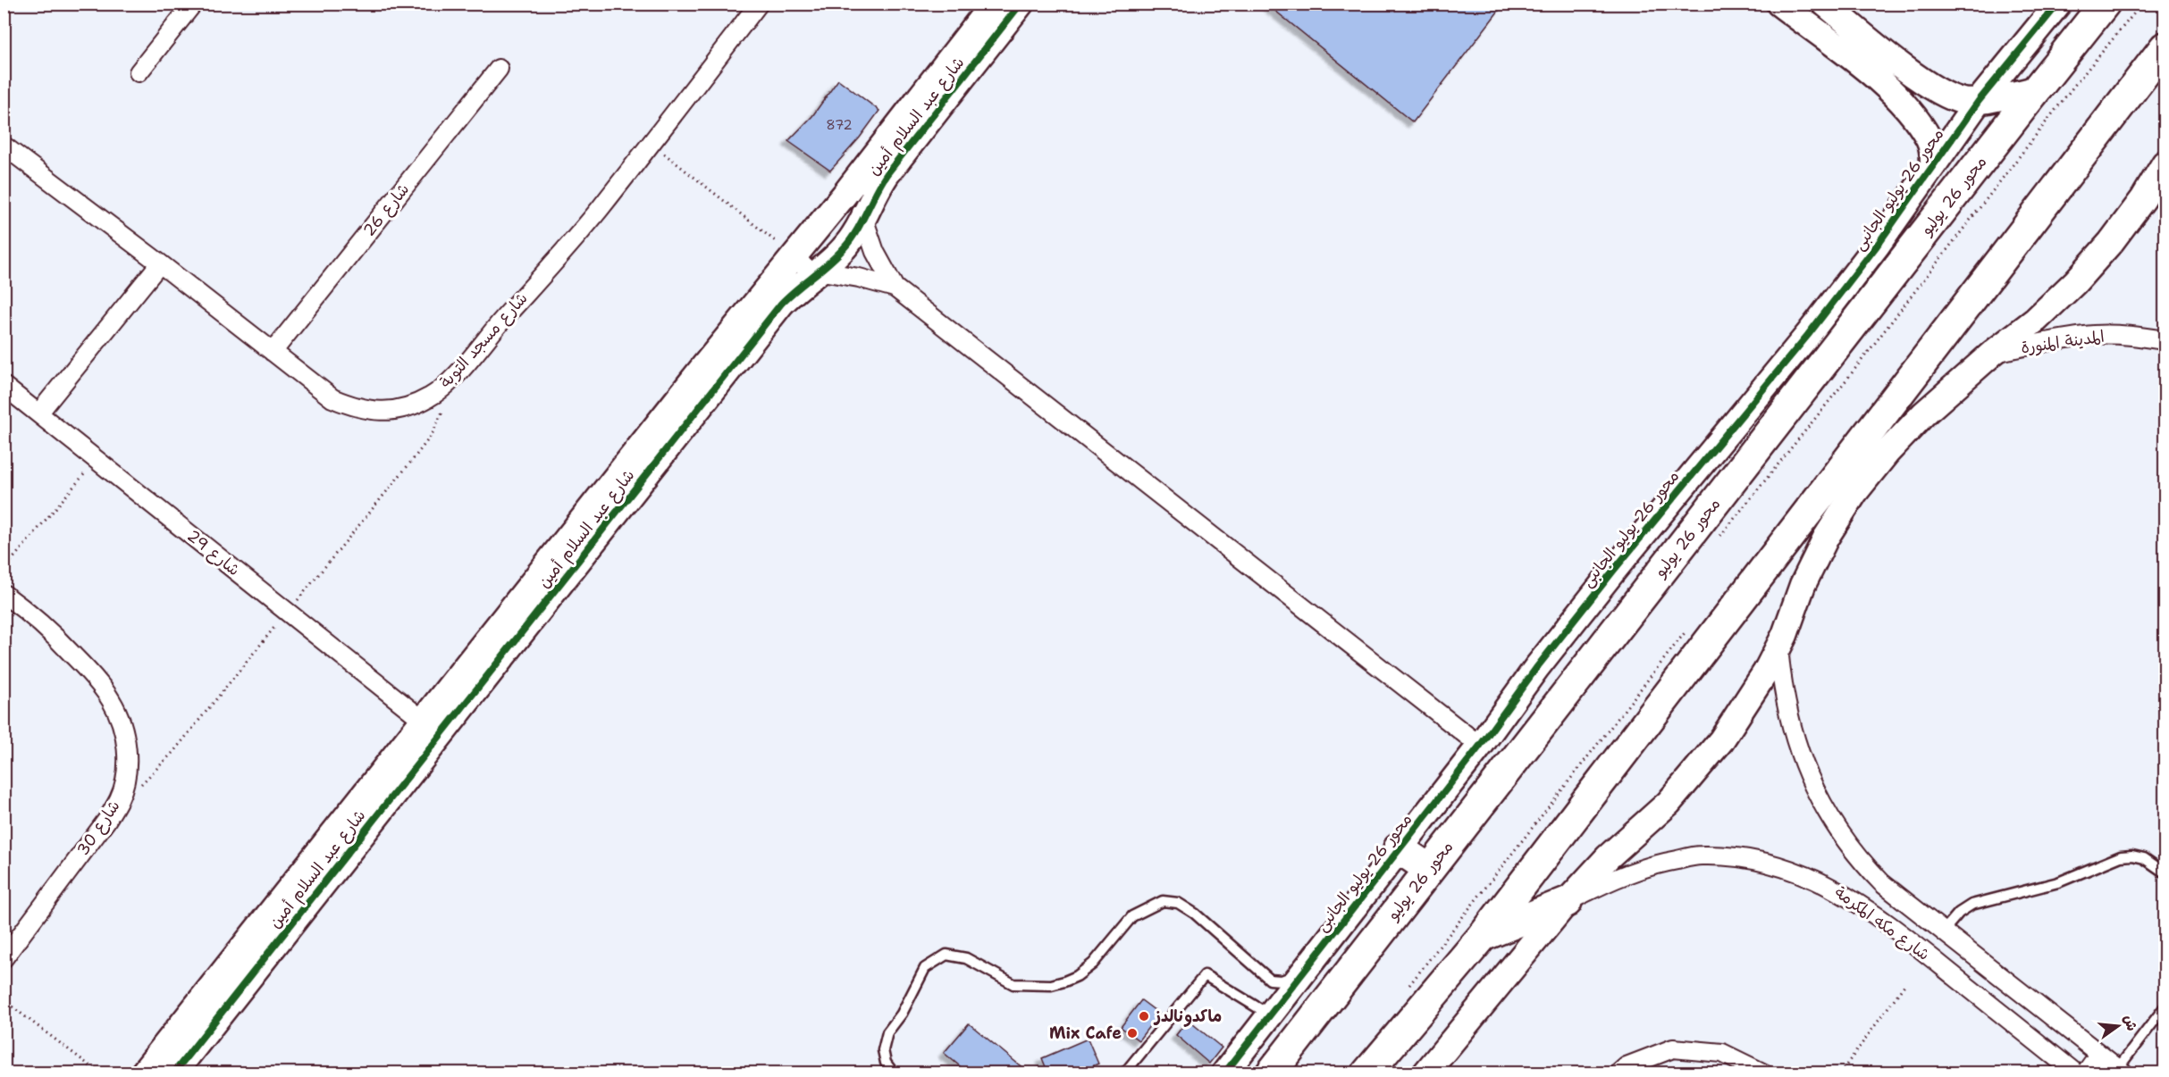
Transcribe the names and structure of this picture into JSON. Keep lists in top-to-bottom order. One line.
{"streets":{"highway":["محور 26 يوليو"],"street":["شارع عبد السلام أمين","محور 26 يوليو الجانبى","شارع 26","شارع مسجد التوبة","المدينة المنورة","شارع 29","شارع 30","شارع مكه المكرمة"]},"crossings":[["شارع عبد السلام أمين","شارع 29"],["شارع 26","شارع مسجد التوبة"]],"places":["ماكدونالدز","Mix Cafe"],"house_numbers":["872"],"north":"right"}
